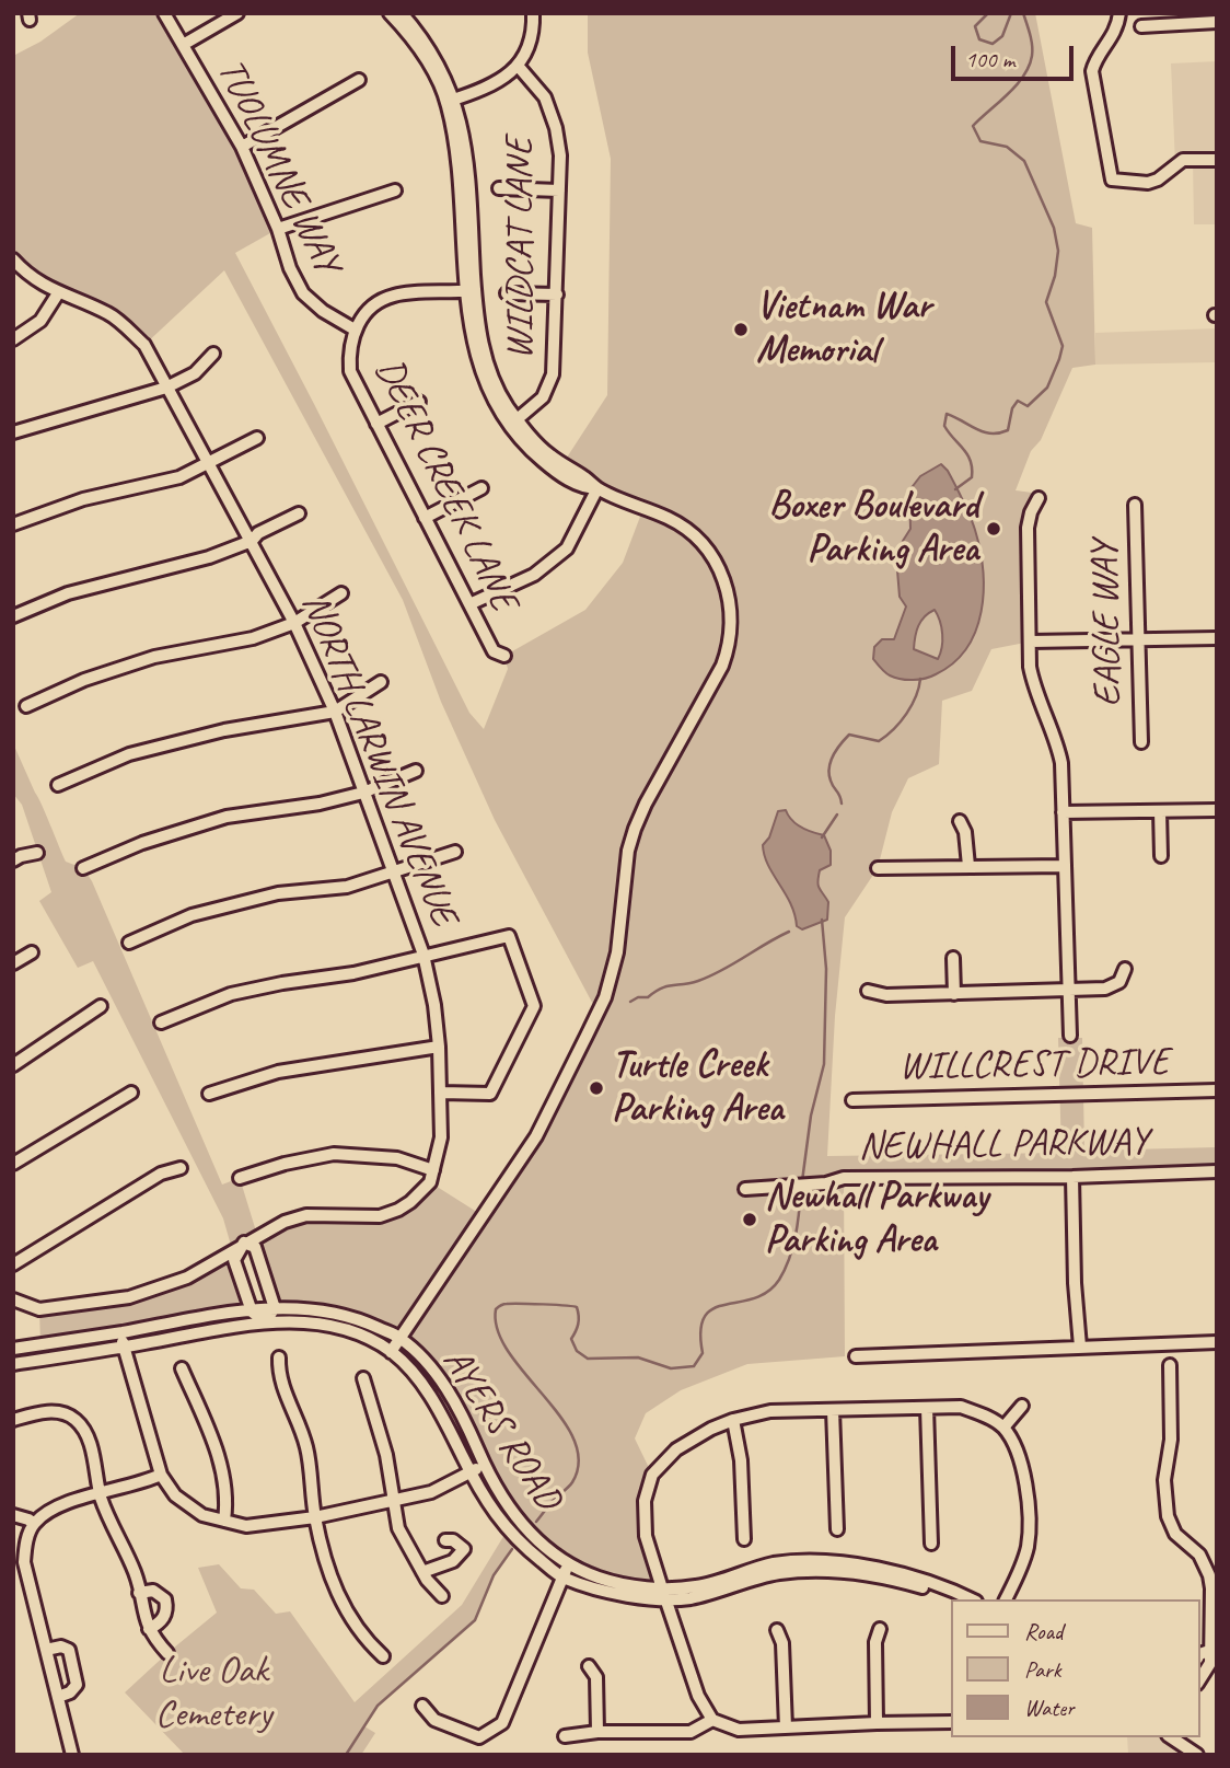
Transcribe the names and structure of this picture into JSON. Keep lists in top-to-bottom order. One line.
{"streets":{"street":["TUOLUMNE WAY","WILDCAT LANE","DEER CREEK LANE","EAGLE WAY","NORTH LARWIN AVENUE","WILLCREST DRIVE","NEWHALL PARKWAY","AYERS ROAD"]},"crossings":[["TUOLUMNE WAY","DEER CREEK LANE"]],"parks":["Live Oak Cemetery"],"places":["Vietnam War Memorial","Boxer Boulevard Parking Area","Turtle Creek Parking Area","Newhall Parkway Parking Area"],"legend":["Road","Park","Water"],"scale_bar":"100 m"}
